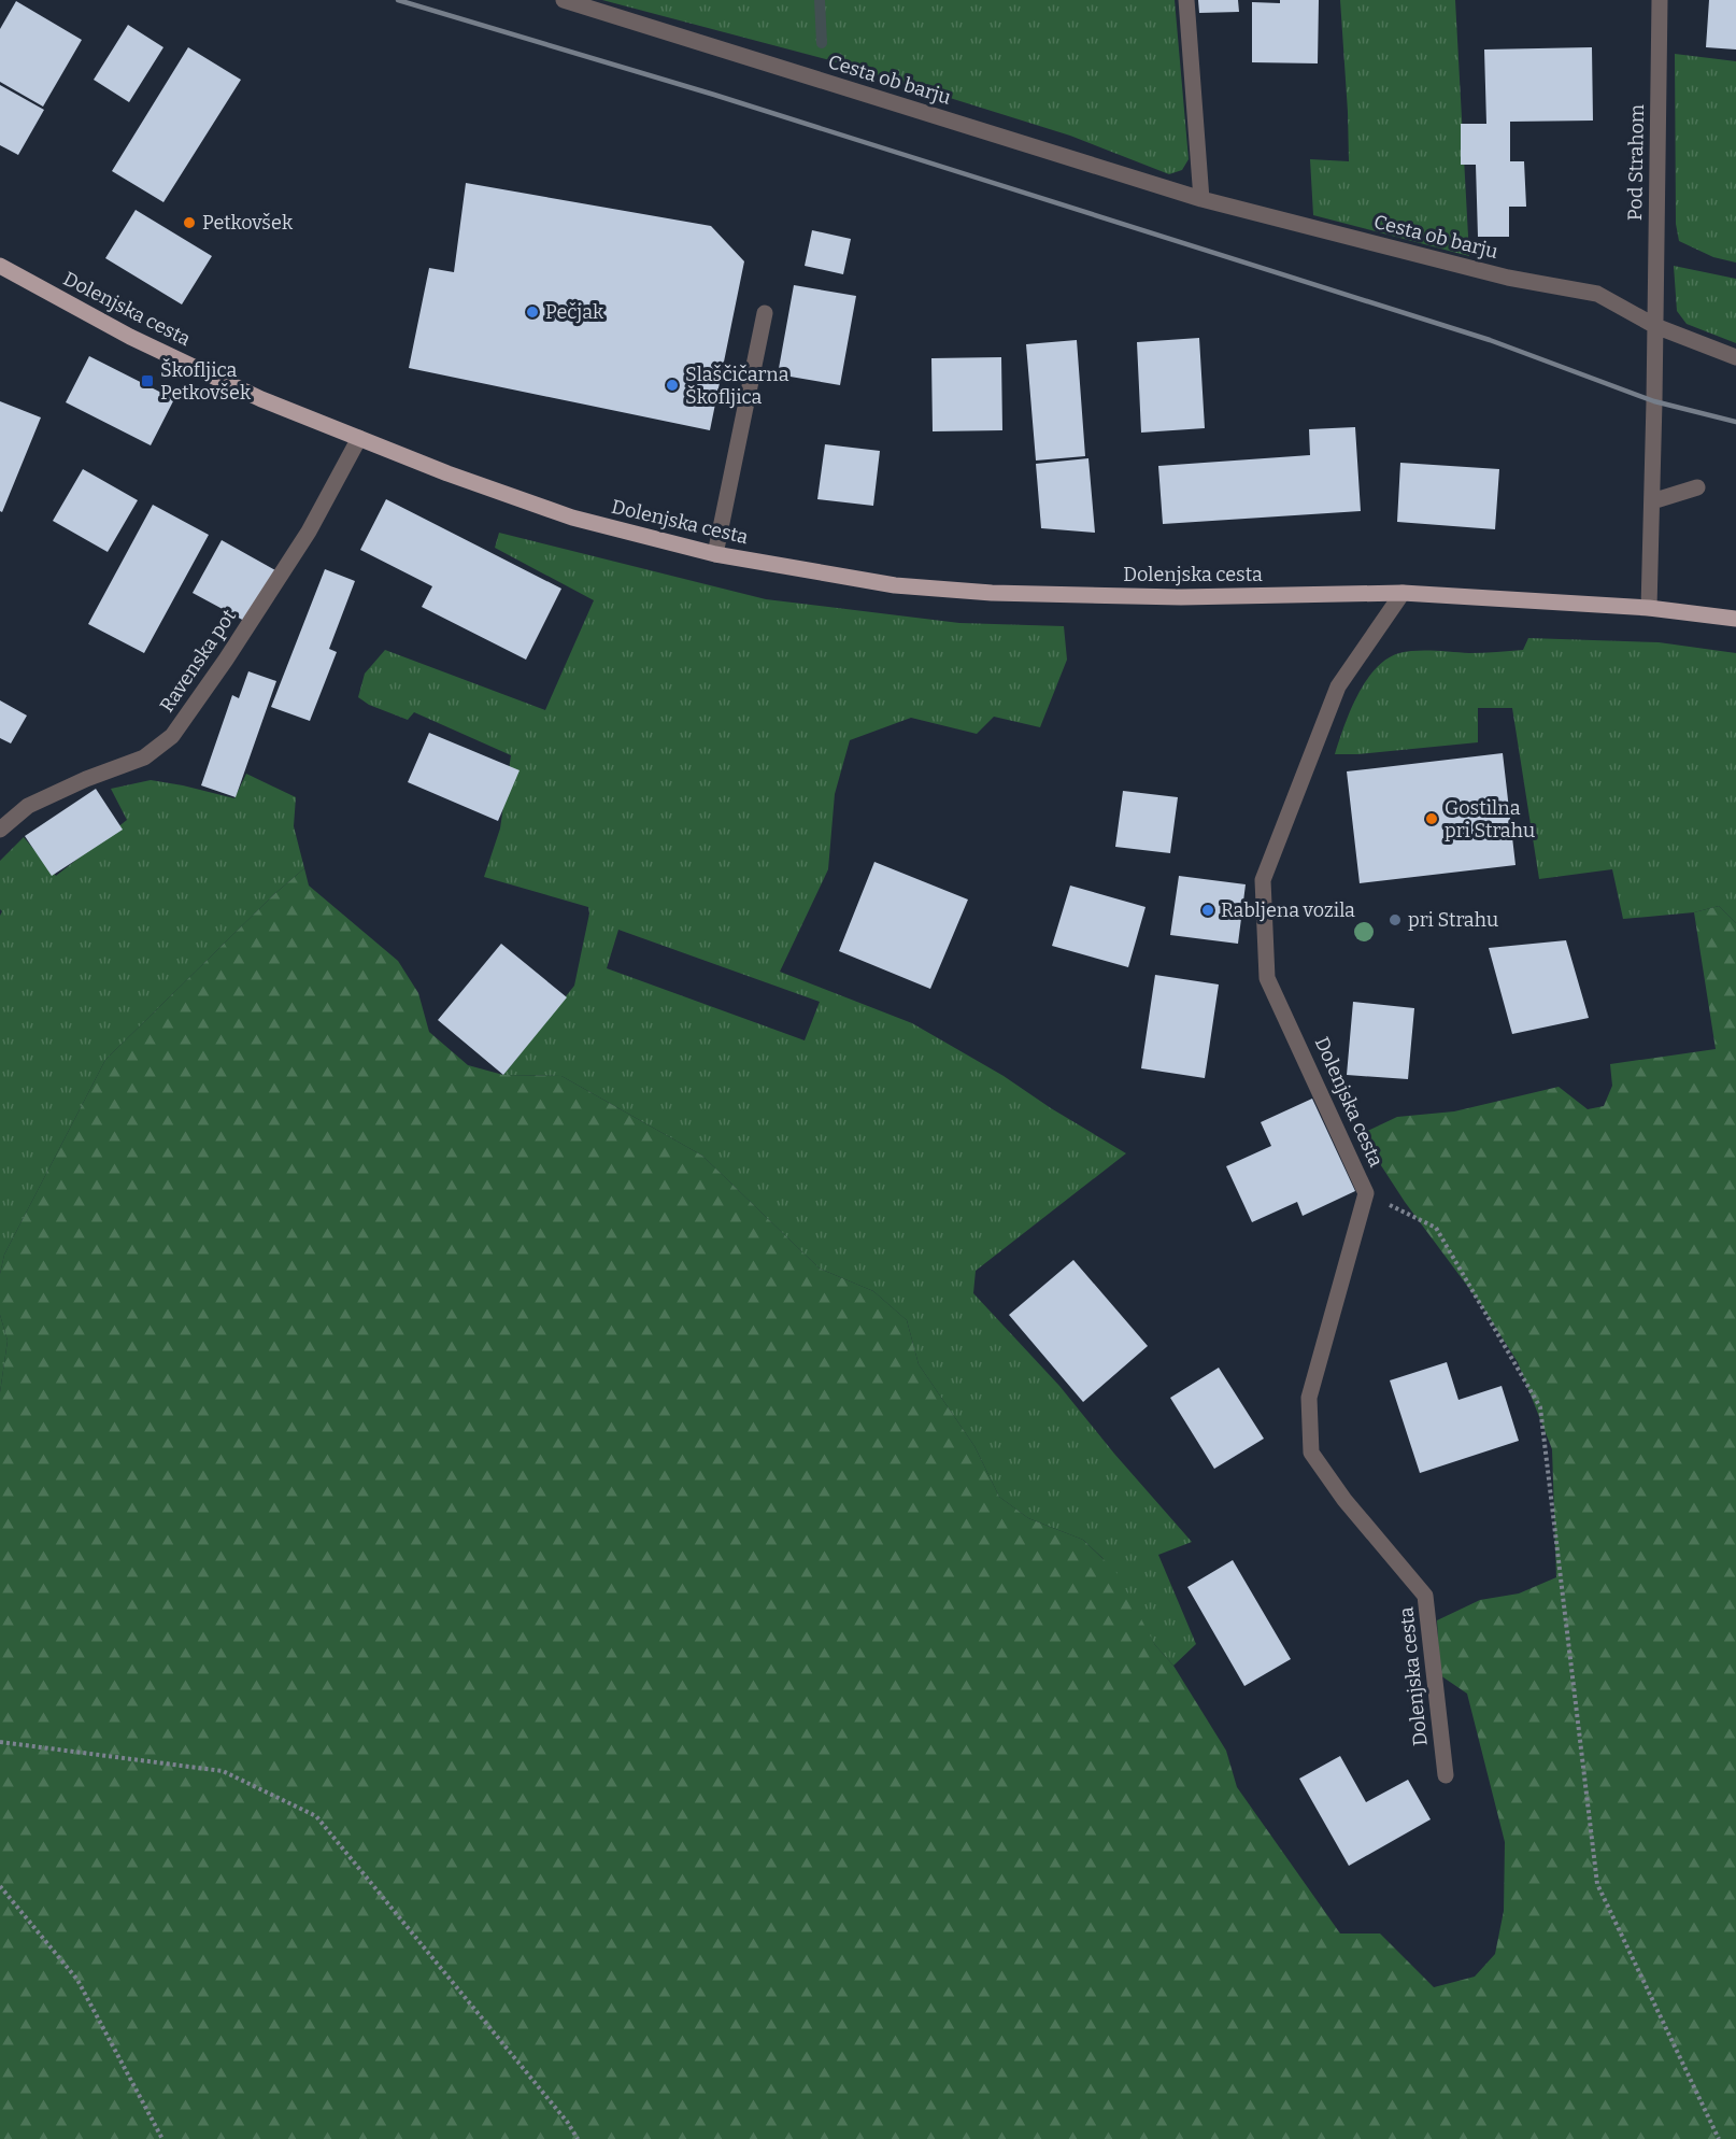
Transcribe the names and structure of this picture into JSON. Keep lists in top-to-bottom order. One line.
{"streets":{"main road":["Dolenjska cesta"],"street":["Cesta ob barju","Pod Strahom","Ravenska pot"]},"crossings":[["Cesta ob barju","Pod Strahom"],["Pod Strahom","Dolenjska cesta"],["Dolenjska cesta","Ravenska pot"]],"places":{"other":["Petkovšek","Pečjak","Slaščičarna Škofljica","Gostilna pri Strahu","Rabljena vozila","pri Strahu"],"transit":["Škofljica Petkovšek"]}}
